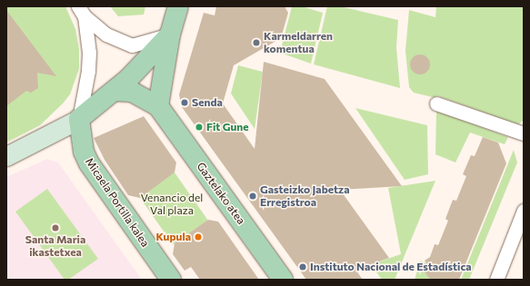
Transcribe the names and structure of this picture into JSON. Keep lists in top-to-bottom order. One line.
{"streets":{"main road":["Gaztelako atea","Micaela Portilla kalea"]},"parks":["Venancio del Val plaza"],"places":["Karmeldarren komentua","Senda","Fit Gune","Gasteizko Jabetza Erregistroa","Santa Maria ikastetxea","Kupula","Instituto Nacional de Estadística"]}
